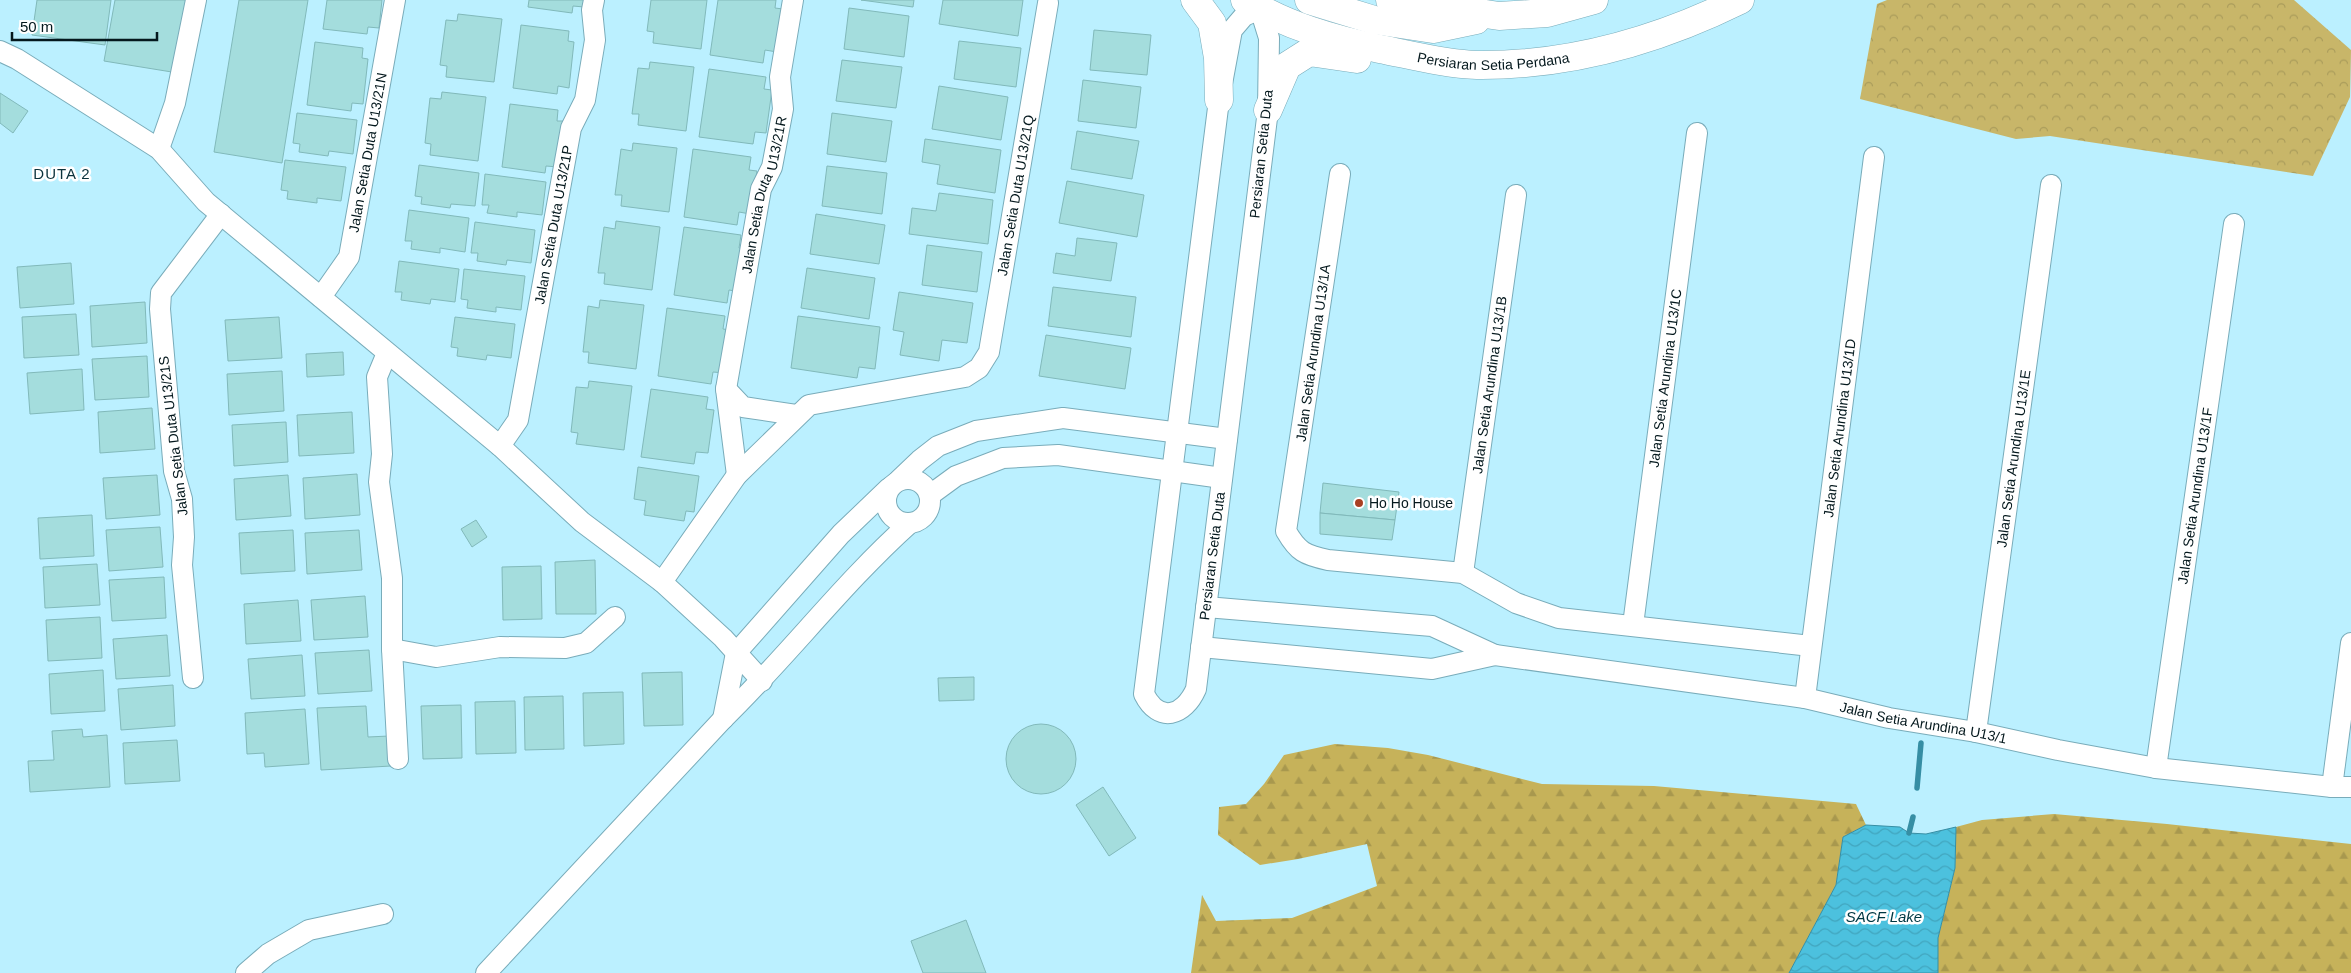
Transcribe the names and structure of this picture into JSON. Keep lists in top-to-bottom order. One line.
{"streets":{"main road":["Persiaran Setia Perdana"],"street":["Jalan Setia Duta U13/21N","Persiaran Setia Duta","Jalan Setia Duta U13/21R","Jalan Setia Duta U13/21Q","Jalan Setia Duta U13/21P","Jalan Setia Arundina U13/1A","Jalan Setia Arundina U13/1C","Jalan Setia Arundina U13/1B","Jalan Setia Arundina U13/1D","Jalan Setia Duta U13/21S","Jalan Setia Arundina U13/1E","Jalan Setia Arundina U13/1F","Jalan Setia Arundina U13/1"]},"crossings":[["Persiaran Setia Perdana","Persiaran Setia Duta"],["Jalan Setia Arundina U13/1A","Jalan Setia Arundina U13/1B"],["Jalan Setia Arundina U13/1D","Jalan Setia Arundina U13/1"],["Jalan Setia Arundina U13/1E","Jalan Setia Arundina U13/1"],["Jalan Setia Arundina U13/1F","Jalan Setia Arundina U13/1"]],"districts":["DUTA 2"],"water":["SACF Lake"],"places":["Ho Ho House"],"scale_bar":"50 m"}
